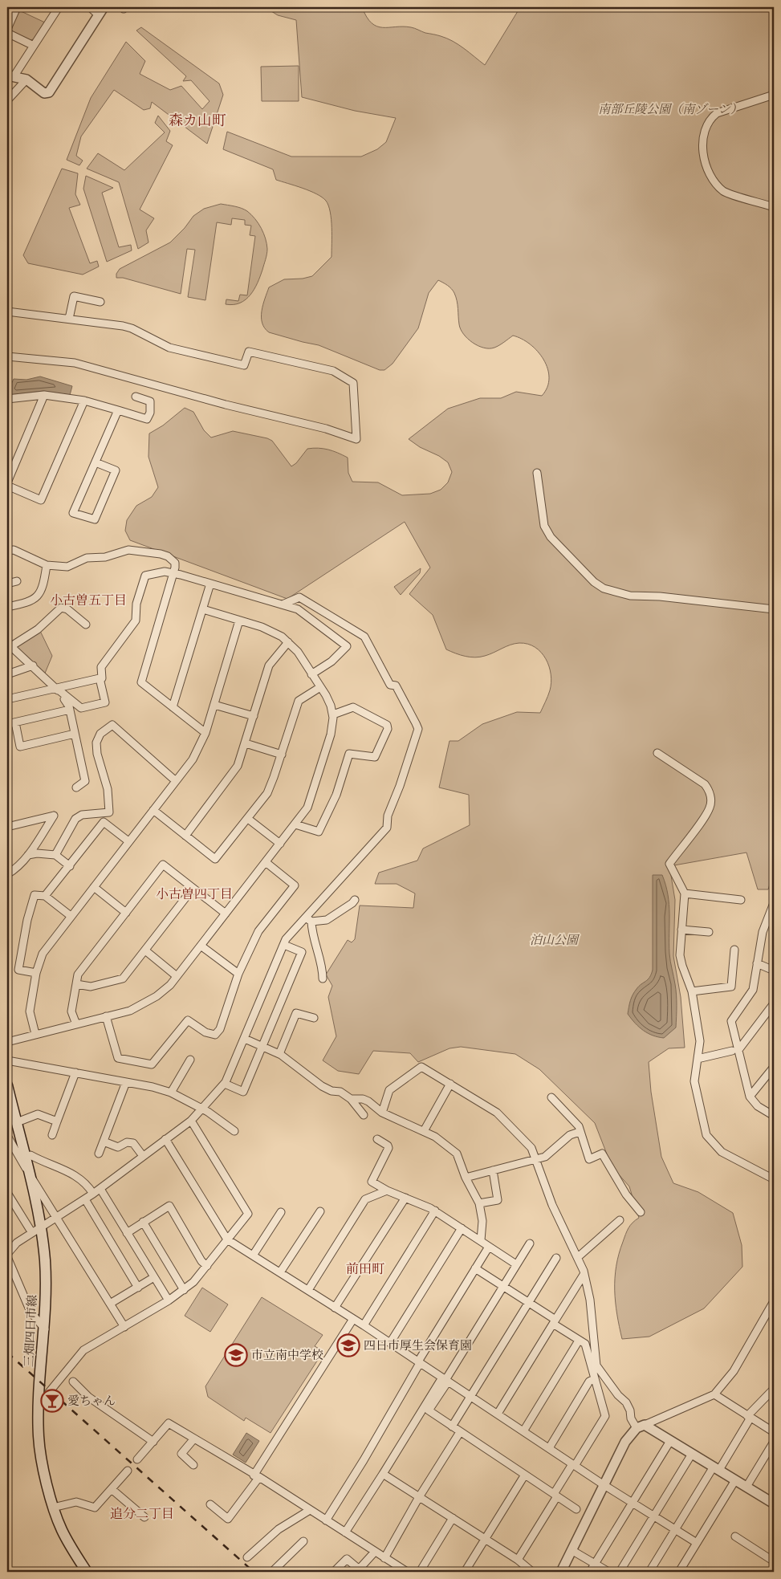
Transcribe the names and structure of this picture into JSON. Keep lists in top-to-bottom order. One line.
{"streets":{"main road":["三畑四日市線"]},"districts":["森カ山町","小古曽五丁目","小古曽四丁目","前田町","追分二丁目"],"parks":["南部丘陵公園（南ゾーン）","泊山公園"],"places":{"school or university":["四日市厚生会保育園","市立南中学校"],"bar":["愛ちゃん"]}}
